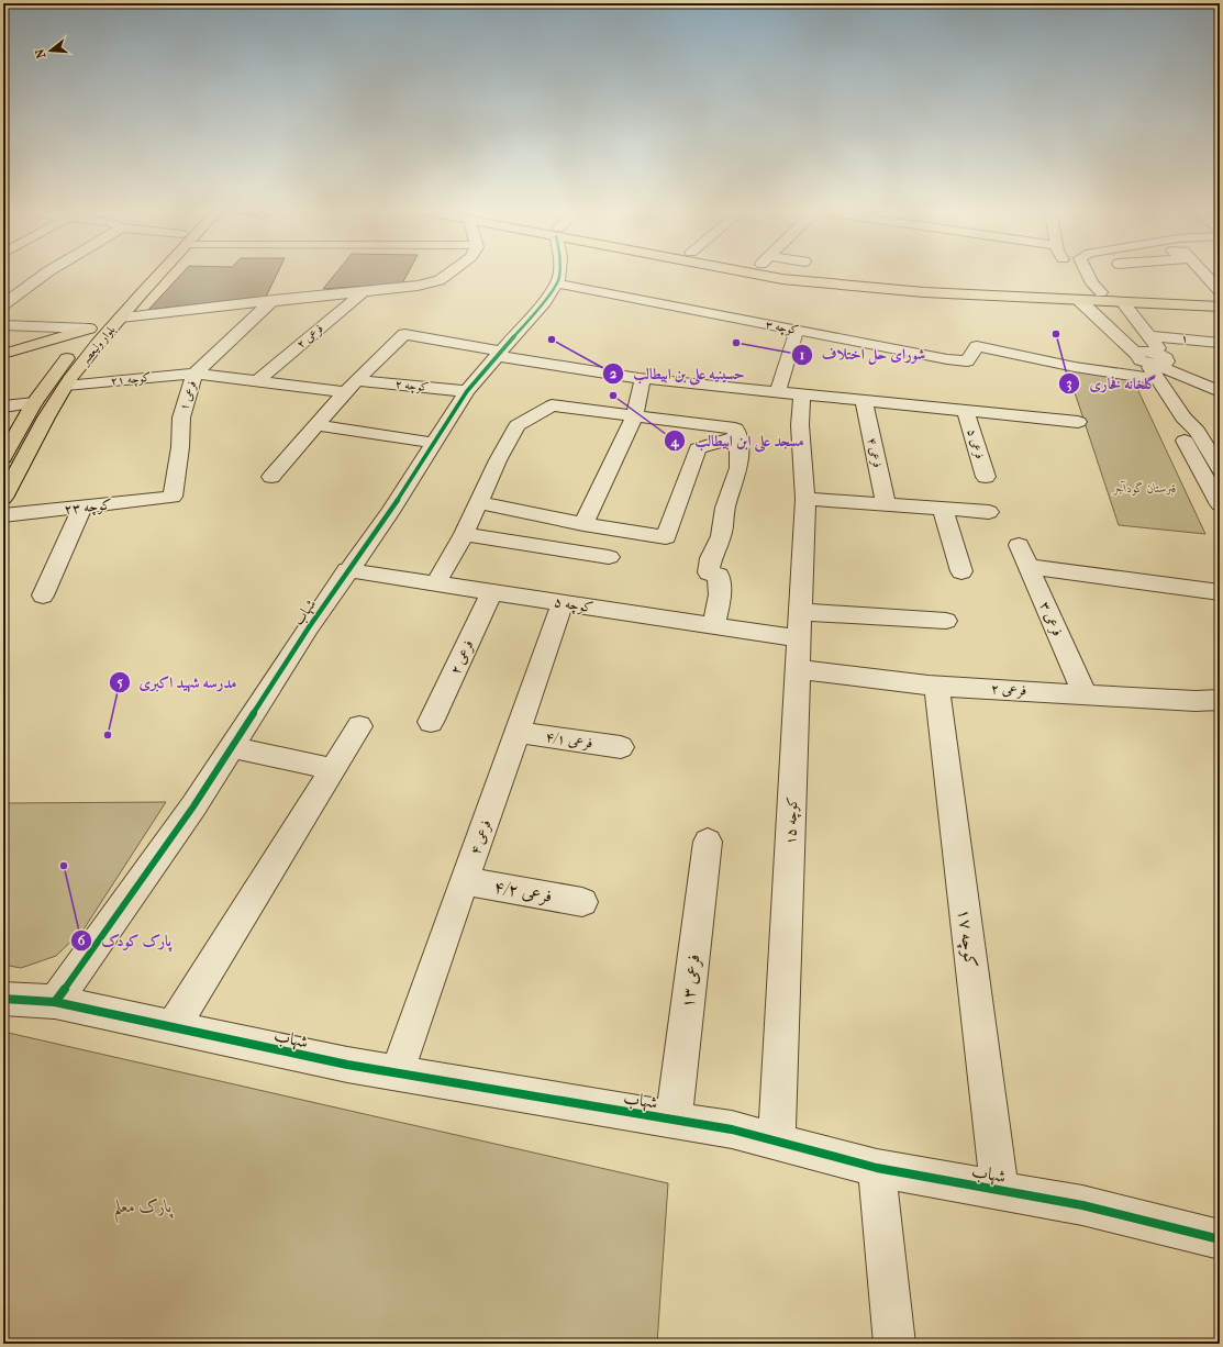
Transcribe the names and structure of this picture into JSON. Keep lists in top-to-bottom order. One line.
{"streets":{"main road":["بلوار ولیعصر"],"street":["کوچه ۳","فرعی ۲","۱","کوچه ۲۱","کوچه ۲","فرعی ۱","فرعی ۵","فرعی ۴","کوچه ۲۳","کوچه ۵","شهاب","فرعی ۳","فرعی ۴/۱","کوچه ۱۵","فرعی ۴/۲","کوچه ۱۷","فرعی ۱۳"]},"crossings":[["کوچه ۳","شهاب"],["فرعی ۲","کوچه ۲۱"],["فرعی ۲","کوچه ۲"],["فرعی ۲","کوچه ۵"],["فرعی ۲","فرعی ۳"],["فرعی ۲","کوچه ۱۵"],["فرعی ۲","کوچه ۱۷"],["بلوار ولیعصر","کوچه ۲۱"],["کوچه ۲۱","کوچه ۲"],["کوچه ۲۱","فرعی ۱"],["کوچه ۲","شهاب"],["فرعی ۱","کوچه ۲۳"],["فرعی ۴","کوچه ۵"],["فرعی ۴","شهاب"],["فرعی ۴","فرعی ۴/۱"],["فرعی ۴","فرعی ۴/۲"],["کوچه ۵","شهاب"],["کوچه ۵","کوچه ۱۵"],["شهاب","کوچه ۱۵"],["شهاب","کوچه ۱۷"],["شهاب","فرعی ۱۳"]],"parks":["قبرستان گودآجر","پارک معلم"],"places":["گلخانه فخاری","حسینیه علی بن ابیطالب","شورای حل اختلاف","مسجد علی ابن ابیطالب","مدرسه شهید اکبری","پارک کودک"],"north":"left"}
